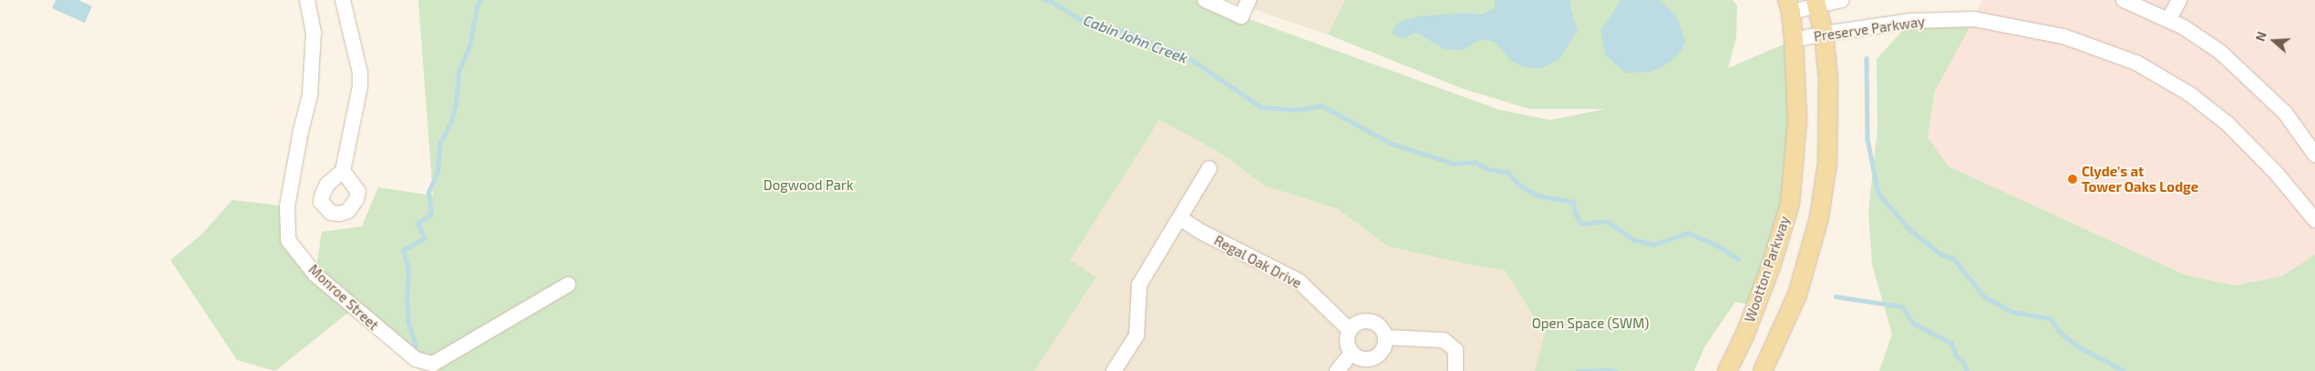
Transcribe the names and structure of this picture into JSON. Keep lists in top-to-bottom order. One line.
{"streets":{"main road":["Wootton Parkway"],"street":["Preserve Parkway","Regal Oak Drive","Monroe Street"]},"crossings":[["Preserve Parkway","Wootton Parkway"]],"water":["Cabin John Creek"],"parks":["Dogwood Park","Open Space (SWM)"],"places":["Clyde's at Tower Oaks Lodge"],"north":"left"}
